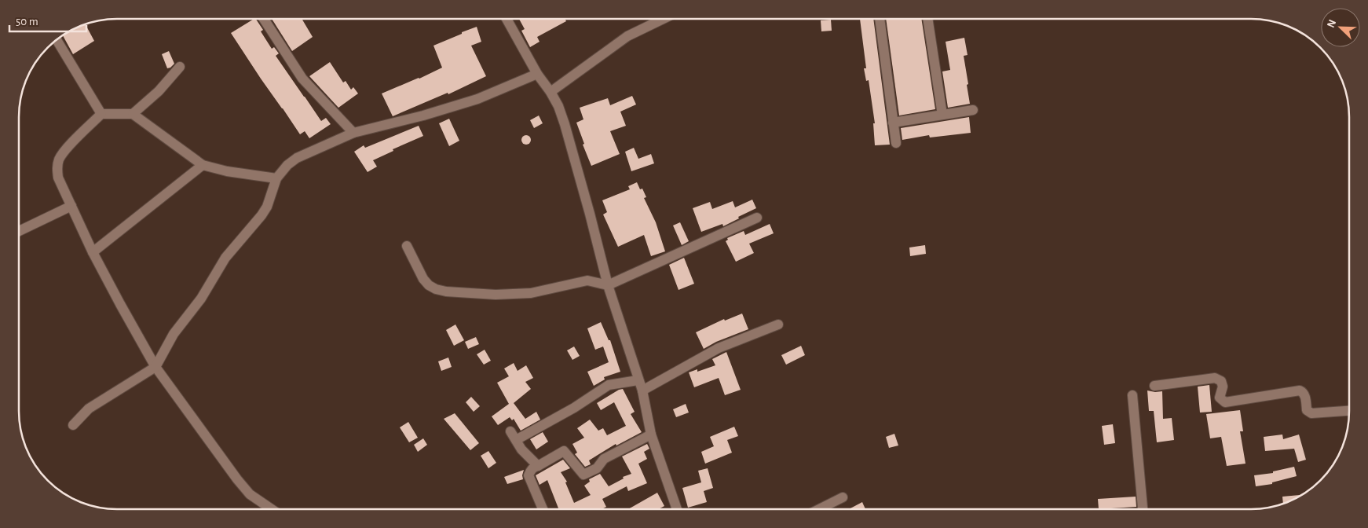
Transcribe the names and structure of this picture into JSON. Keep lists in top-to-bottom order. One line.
{"scale_bar":"50 m","north":"top left"}
